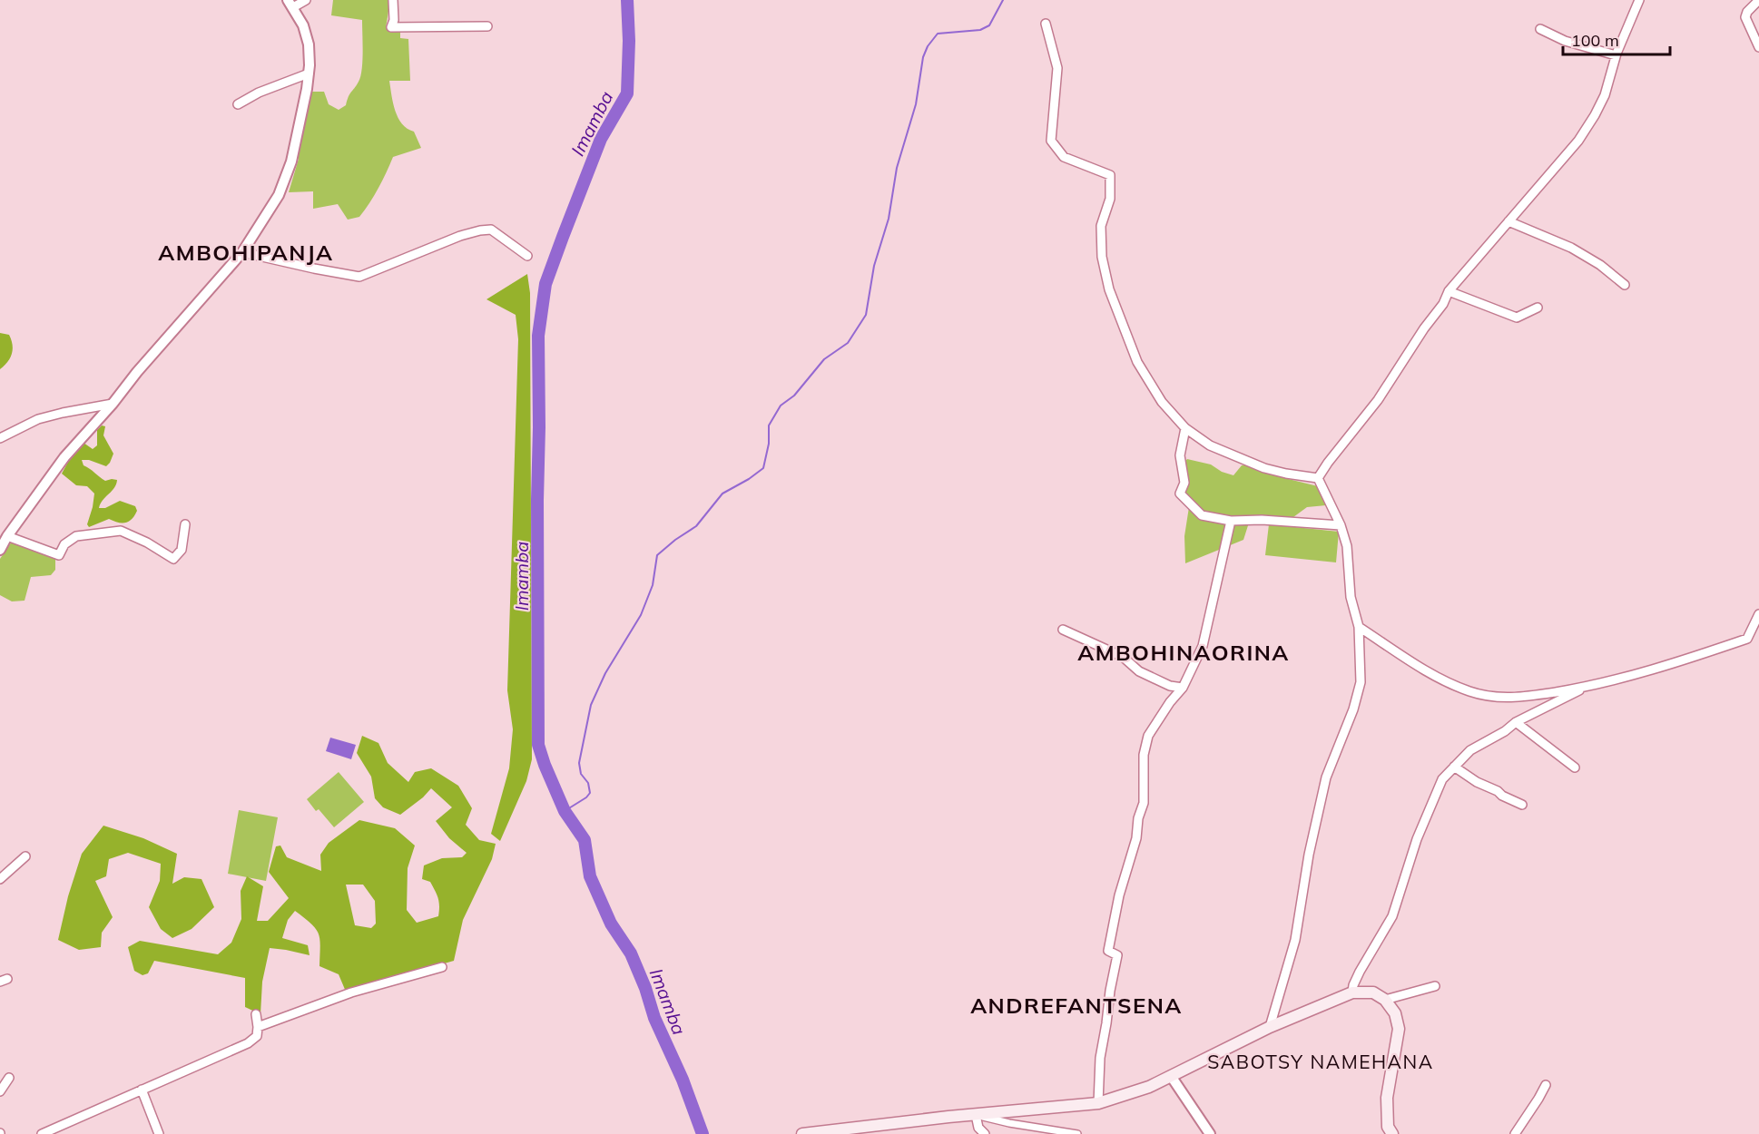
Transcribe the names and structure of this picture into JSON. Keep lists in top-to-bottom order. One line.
{"districts":["AMBOHIPANJA","AMBOHINAORINA","ANDREFANTSENA","SABOTSY NAMEHANA"],"water":["Imamba"],"scale_bar":"100 m"}
